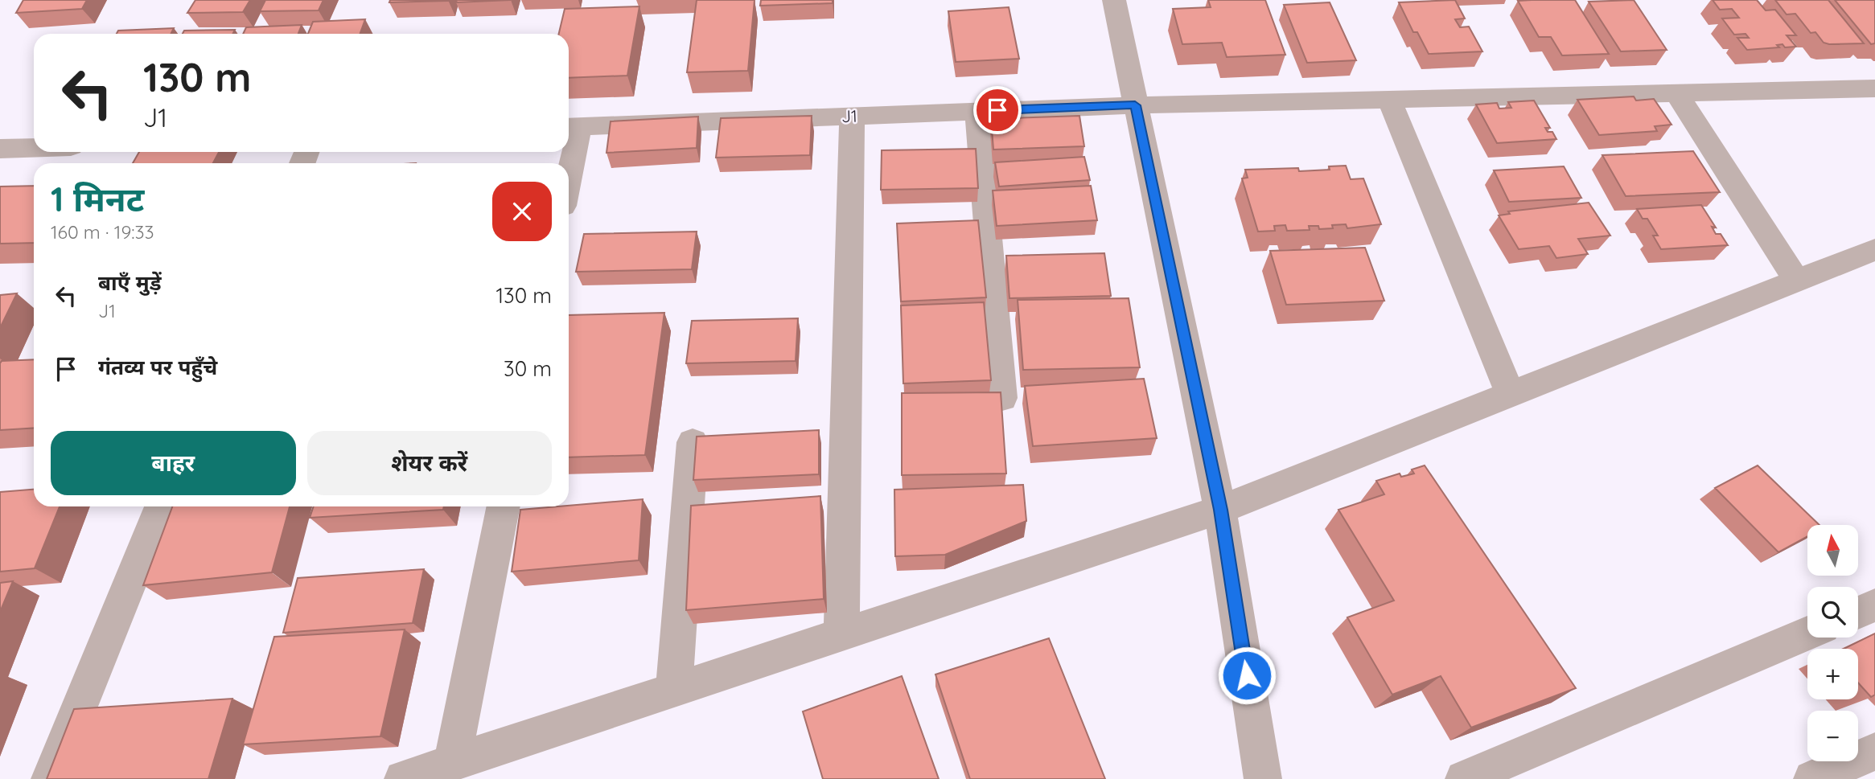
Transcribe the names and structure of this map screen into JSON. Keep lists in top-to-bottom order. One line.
{"streets":{"street":["J1"]},"north":"top","page":{"turn":["130 m","J1"],"heading":["1 मिनट","160 m · 19:33"],"list":[{"name":"बाएँ मुड़ें","note":"J1","value":"130 m"},{"name":"गंतव्य पर पहुँचे","value":"30 m"}],"buttons":["बाहर","शेयर करें"],"map_buttons":["+","−"]}}
